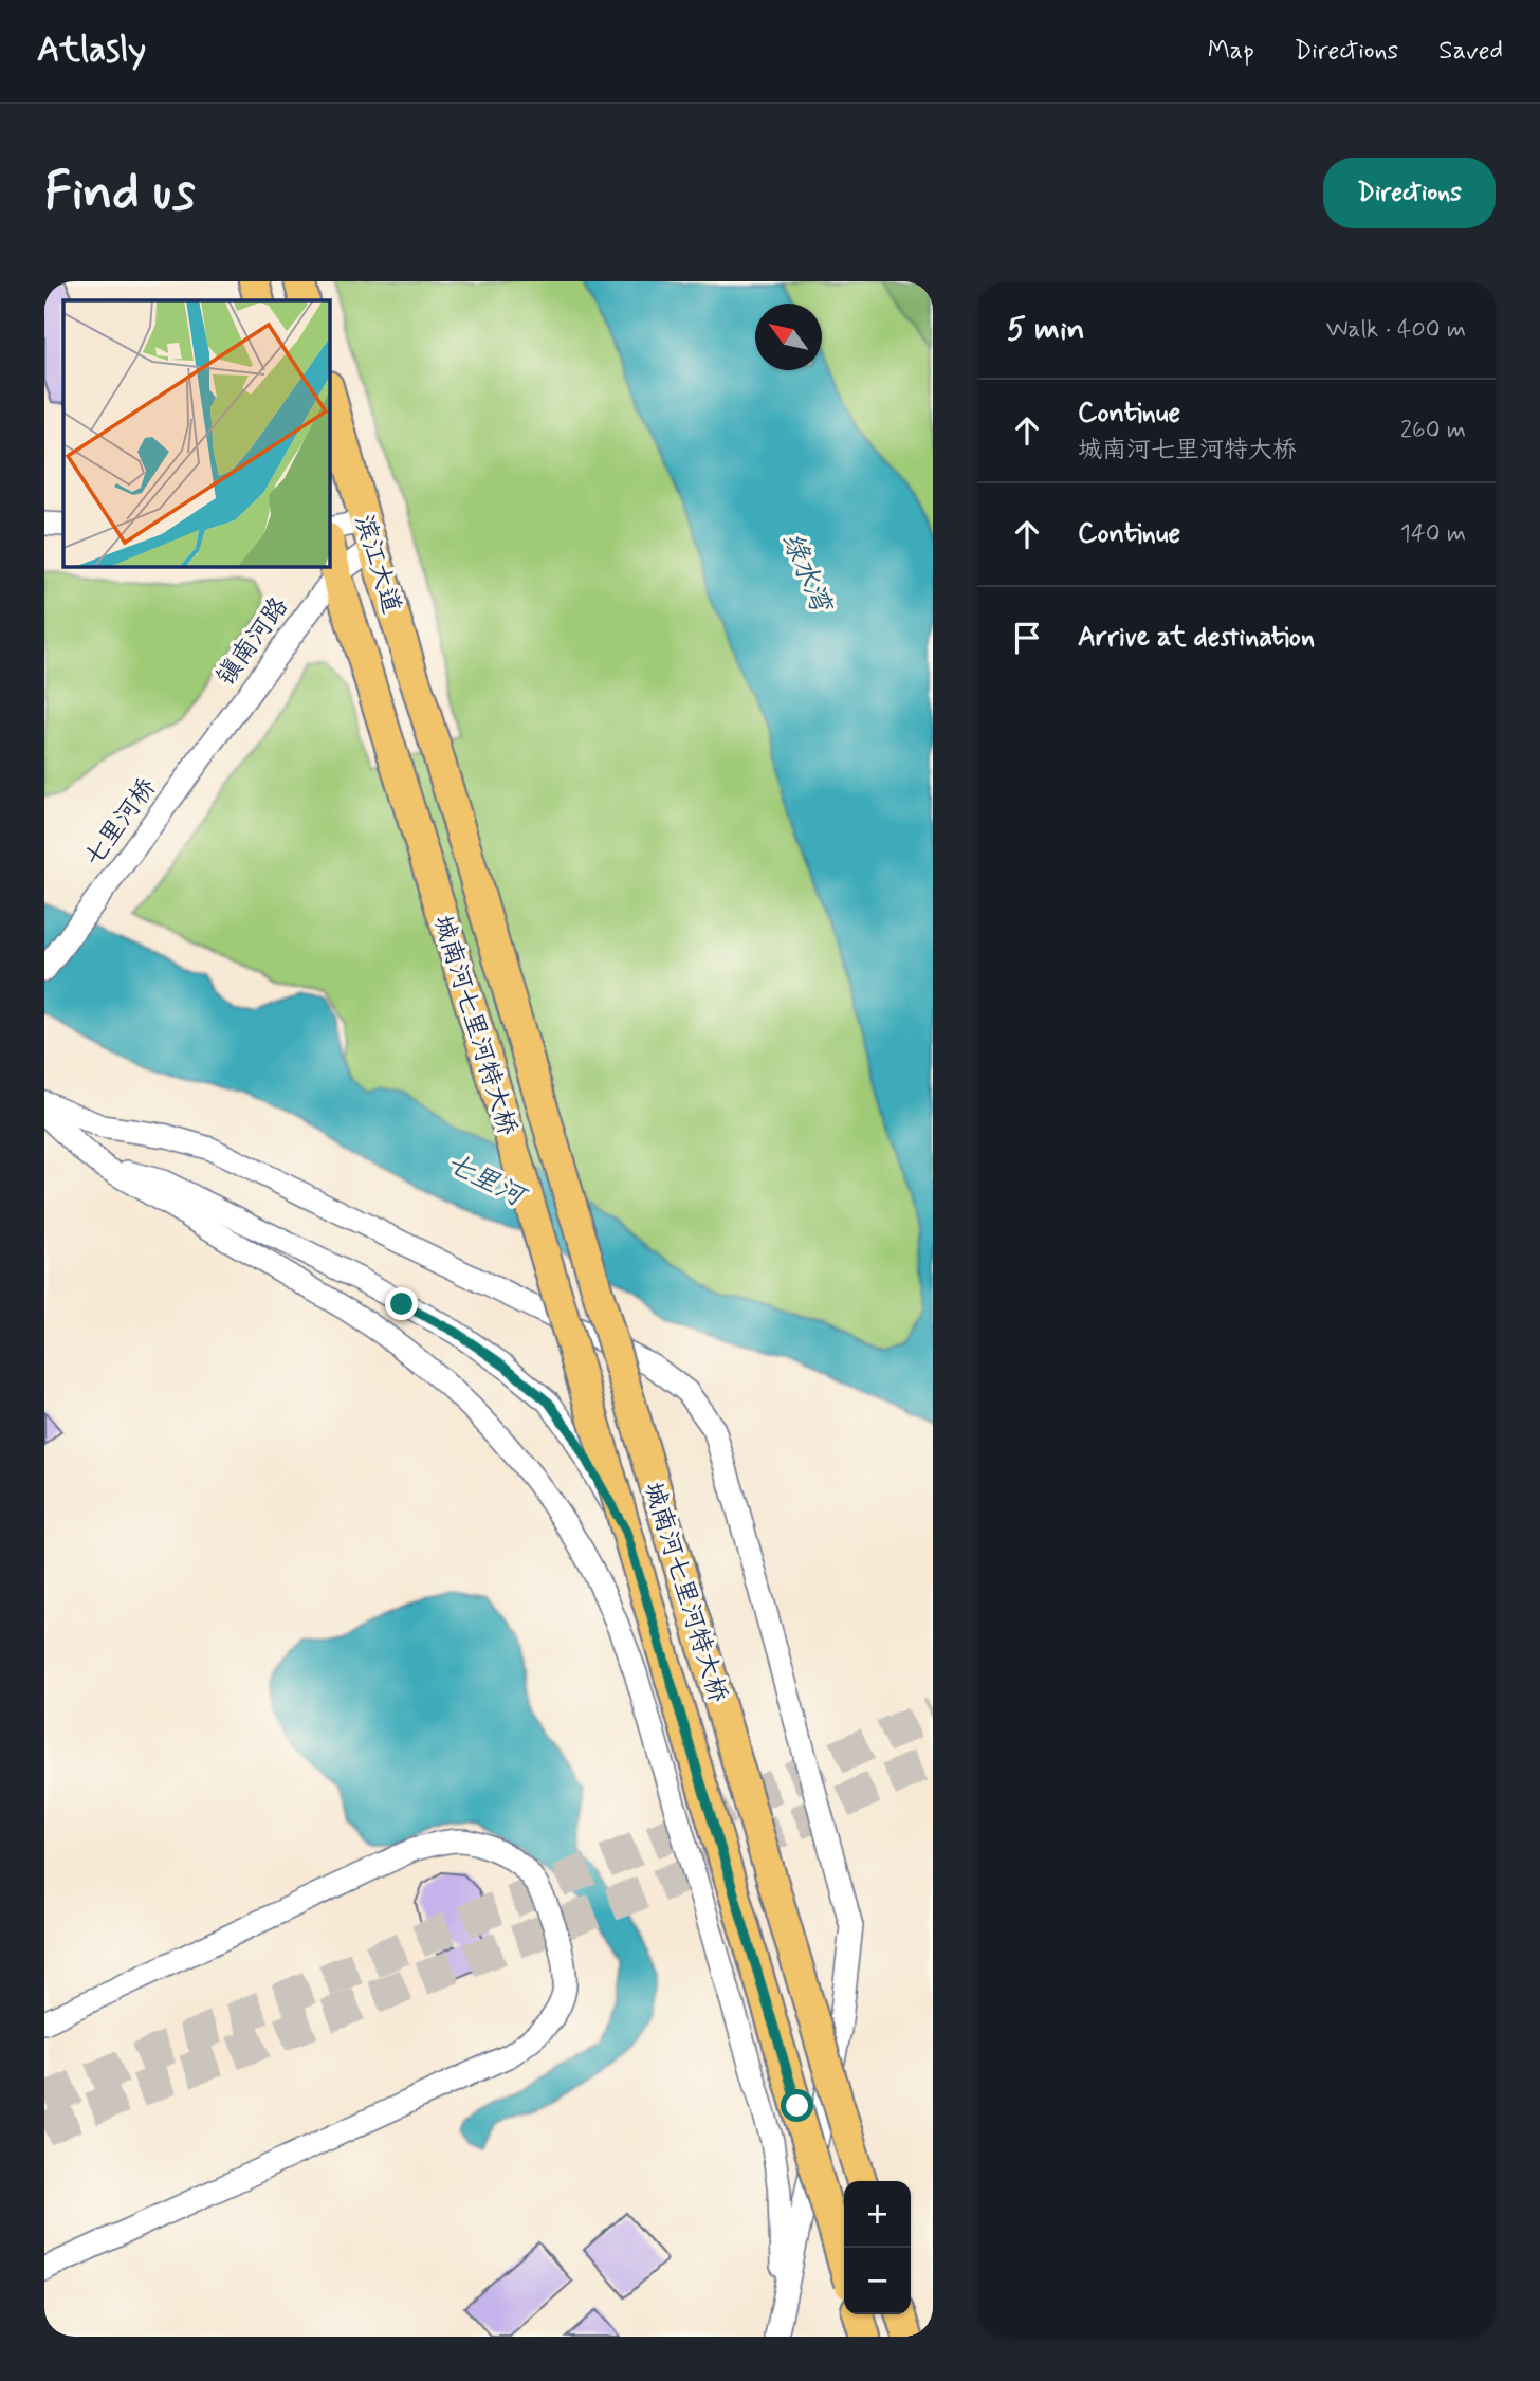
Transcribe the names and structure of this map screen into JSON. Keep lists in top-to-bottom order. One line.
{"streets":{"main road":["滨江大道","城南河七里河特大桥"],"street":["镇南河路","七里河桥"]},"crossings":[["滨江大道","镇南河路"],["滨江大道","城南河七里河特大桥"],["镇南河路","七里河桥"]],"water":["绿水湾","七里河"],"north":"top left","page":{"header":"Atlasly","nav":["Map","Directions","Saved"],"buttons":"Directions","title":"Find us","heading":["5 min","Walk · 400 m"],"list":[["Continue","城南河七里河特大桥","260 m"],["Continue","140 m"],"Arrive at destination"],"map_buttons":["+","−"]}}
